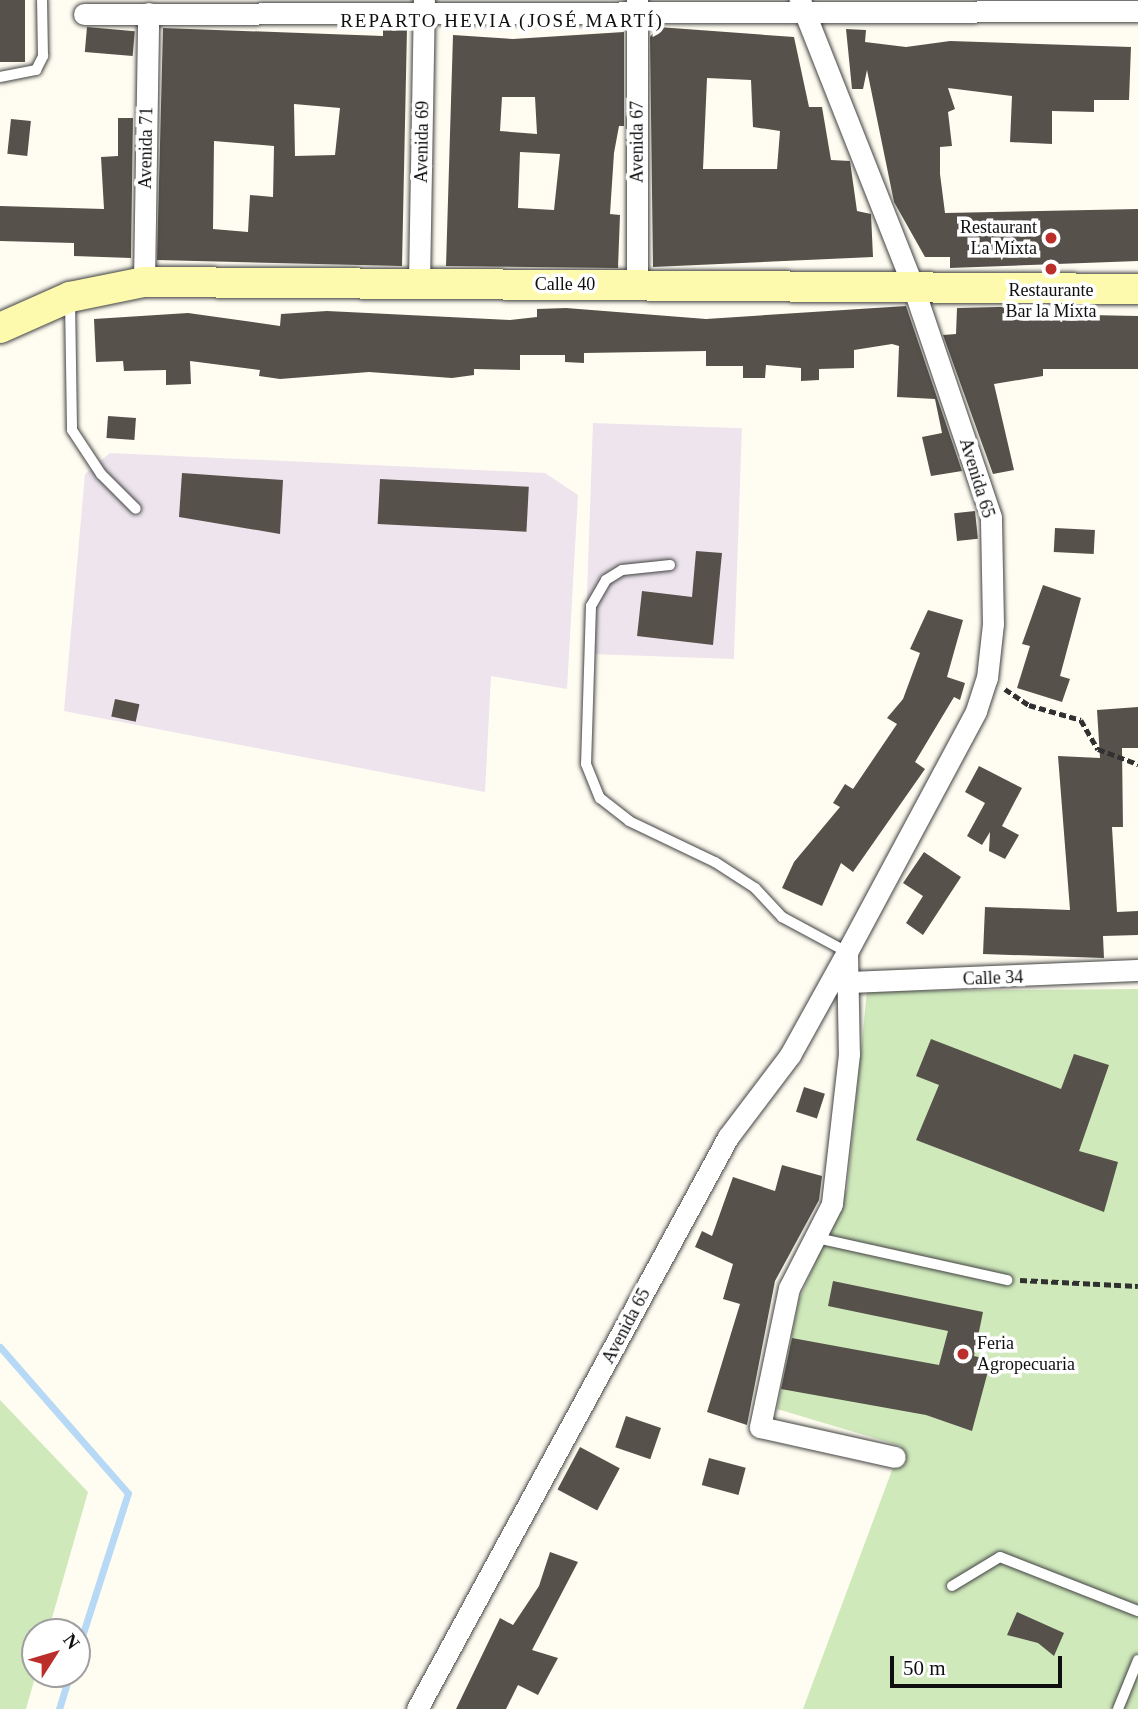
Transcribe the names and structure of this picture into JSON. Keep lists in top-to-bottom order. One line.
{"streets":{"main road":["Calle 40"],"street":["Avenida 69","Avenida 67","Avenida 71","Avenida 65","Calle 34"]},"crossings":[["Avenida 69","Calle 40"],["Avenida 67","Calle 40"],["Avenida 71","Calle 40"],["Calle 40","Avenida 65"]],"districts":["REPARTO HEVIA (JOSÉ MARTÍ)"],"places":["Restaurant La Mixta","Restaurante Bar la Mixta","Feria Agropecuaria"],"scale_bar":"50 m","north":"top right"}
